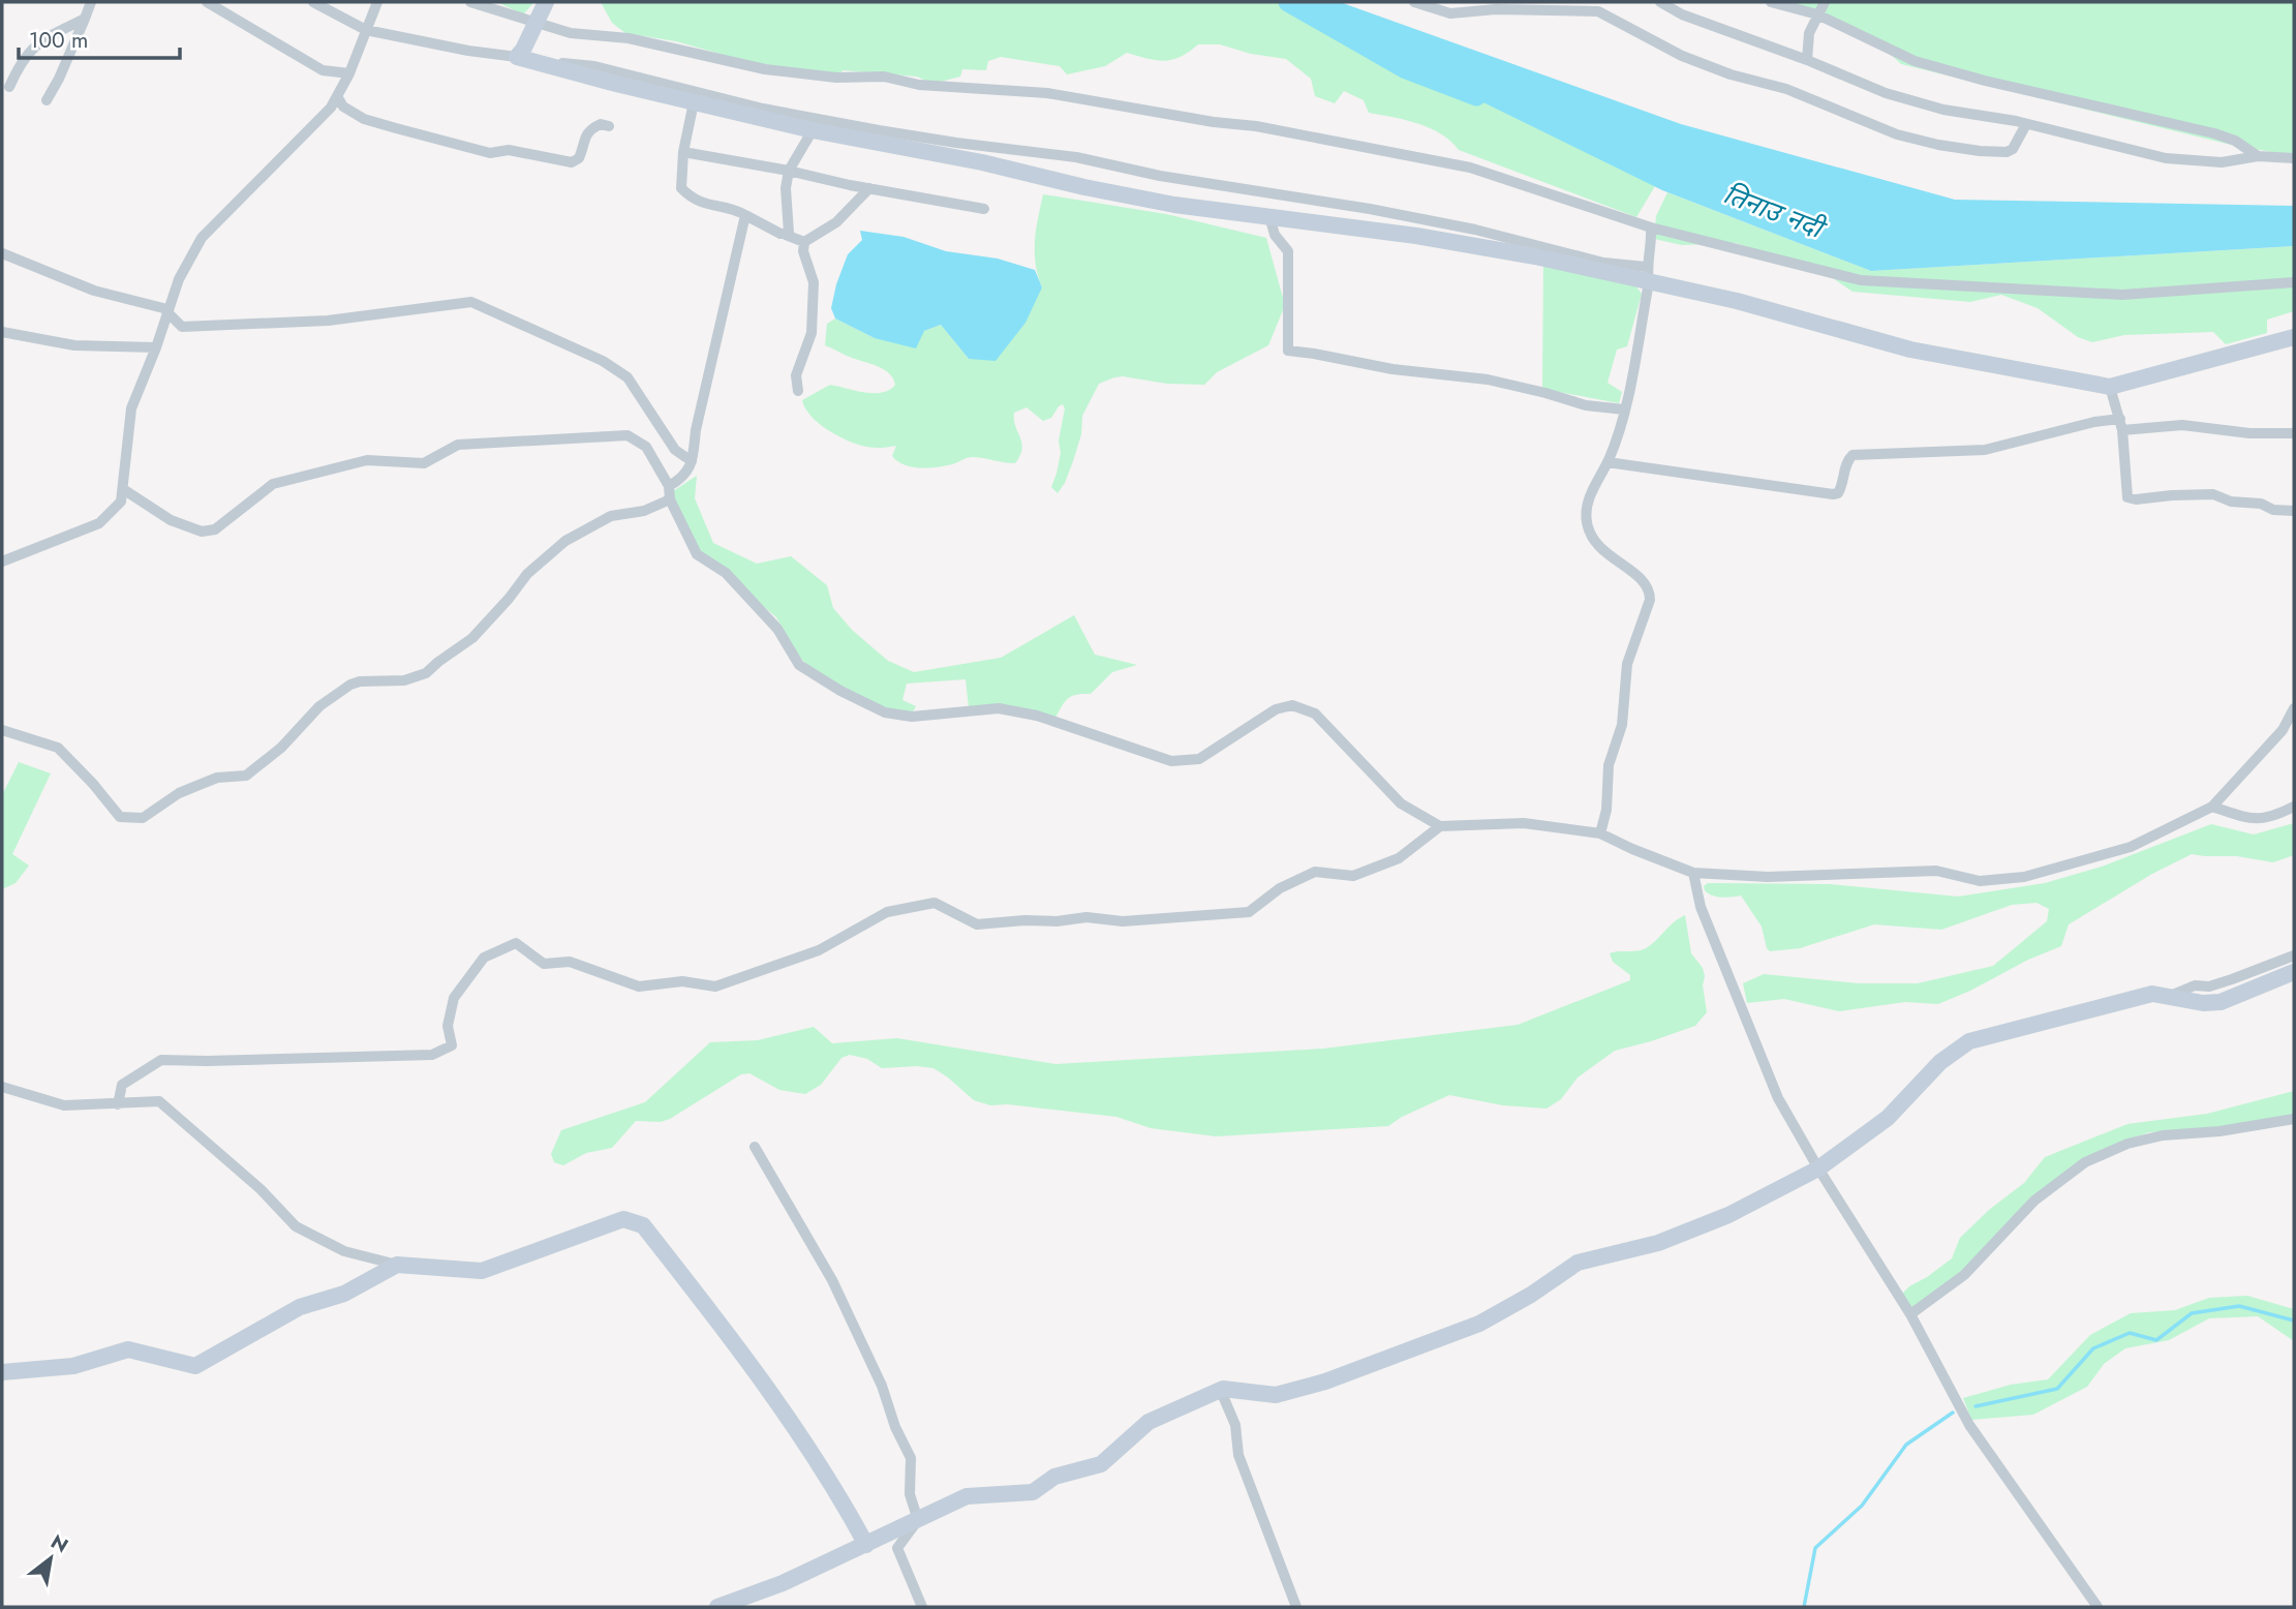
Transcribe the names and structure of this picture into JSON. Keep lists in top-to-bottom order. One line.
{"water":["तिनाउ नदी"],"scale_bar":"100 m","north":"top right"}
